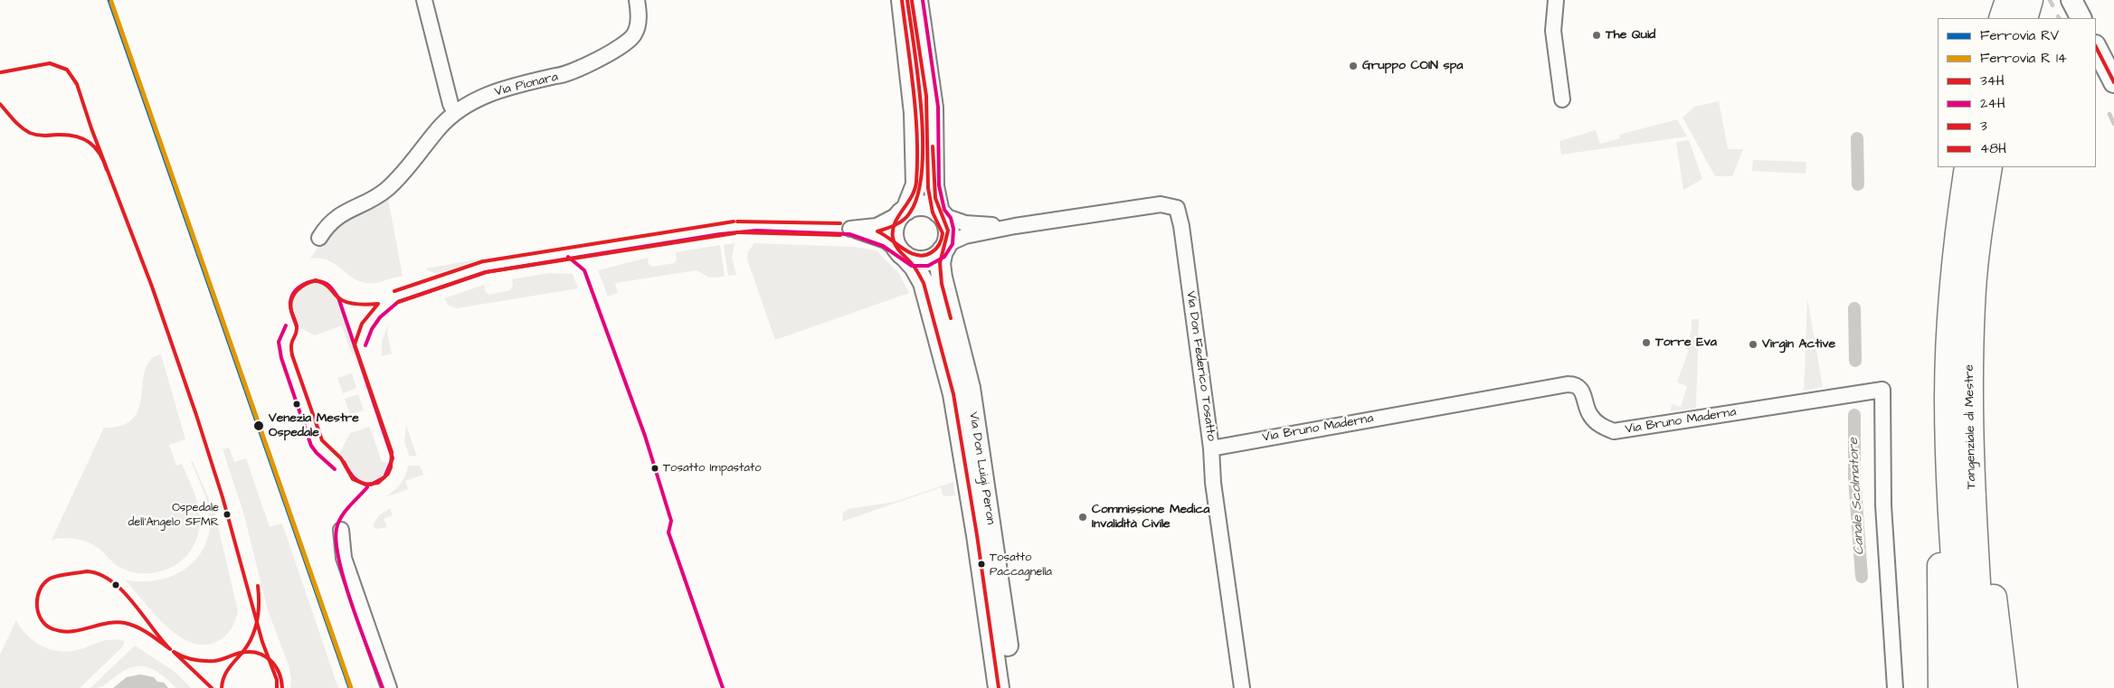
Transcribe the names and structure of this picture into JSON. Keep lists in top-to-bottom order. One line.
{"streets":{"highway":["Tangenziale di Mestre"],"street":["Via Pionara","Via Don Federico Tosatto","Via Bruno Maderna","Via Don Luigi Peron"]},"crossings":[["Via Don Federico Tosatto","Via Bruno Maderna"],["Via Don Federico Tosatto","Via Don Luigi Peron"]],"water":["Canale Scolmatore"],"places":["The Quid","Gruppo COIN spa","Torre Eva","Virgin Active","Venezia Mestre Ospedale","Tosatto Impastato","Ospedale dell'Angelo SFMR","Commissione Medica Invalidità Civile","Tosatto Paccagnella"],"lines":["rail line RV","transit line 34H","transit line 24H","transit line 3","transit line 48H"],"legend":["Ferrovia RV","Ferrovia R 14","34H","24H","3","48H"]}
